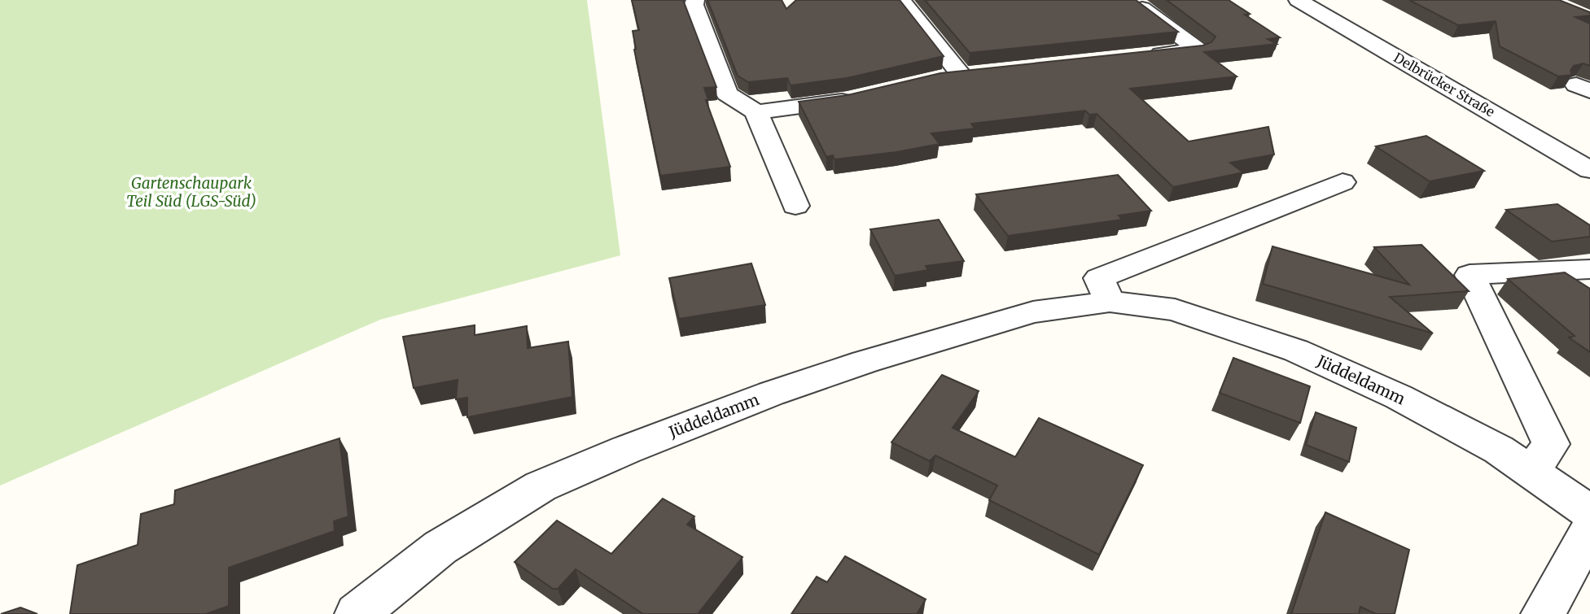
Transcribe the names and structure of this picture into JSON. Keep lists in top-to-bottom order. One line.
{"streets":{"street":["Delbrücker Straße","Jüddeldamm"]},"parks":["Gartenschaupark Teil Süd (LGS-Süd)"]}
